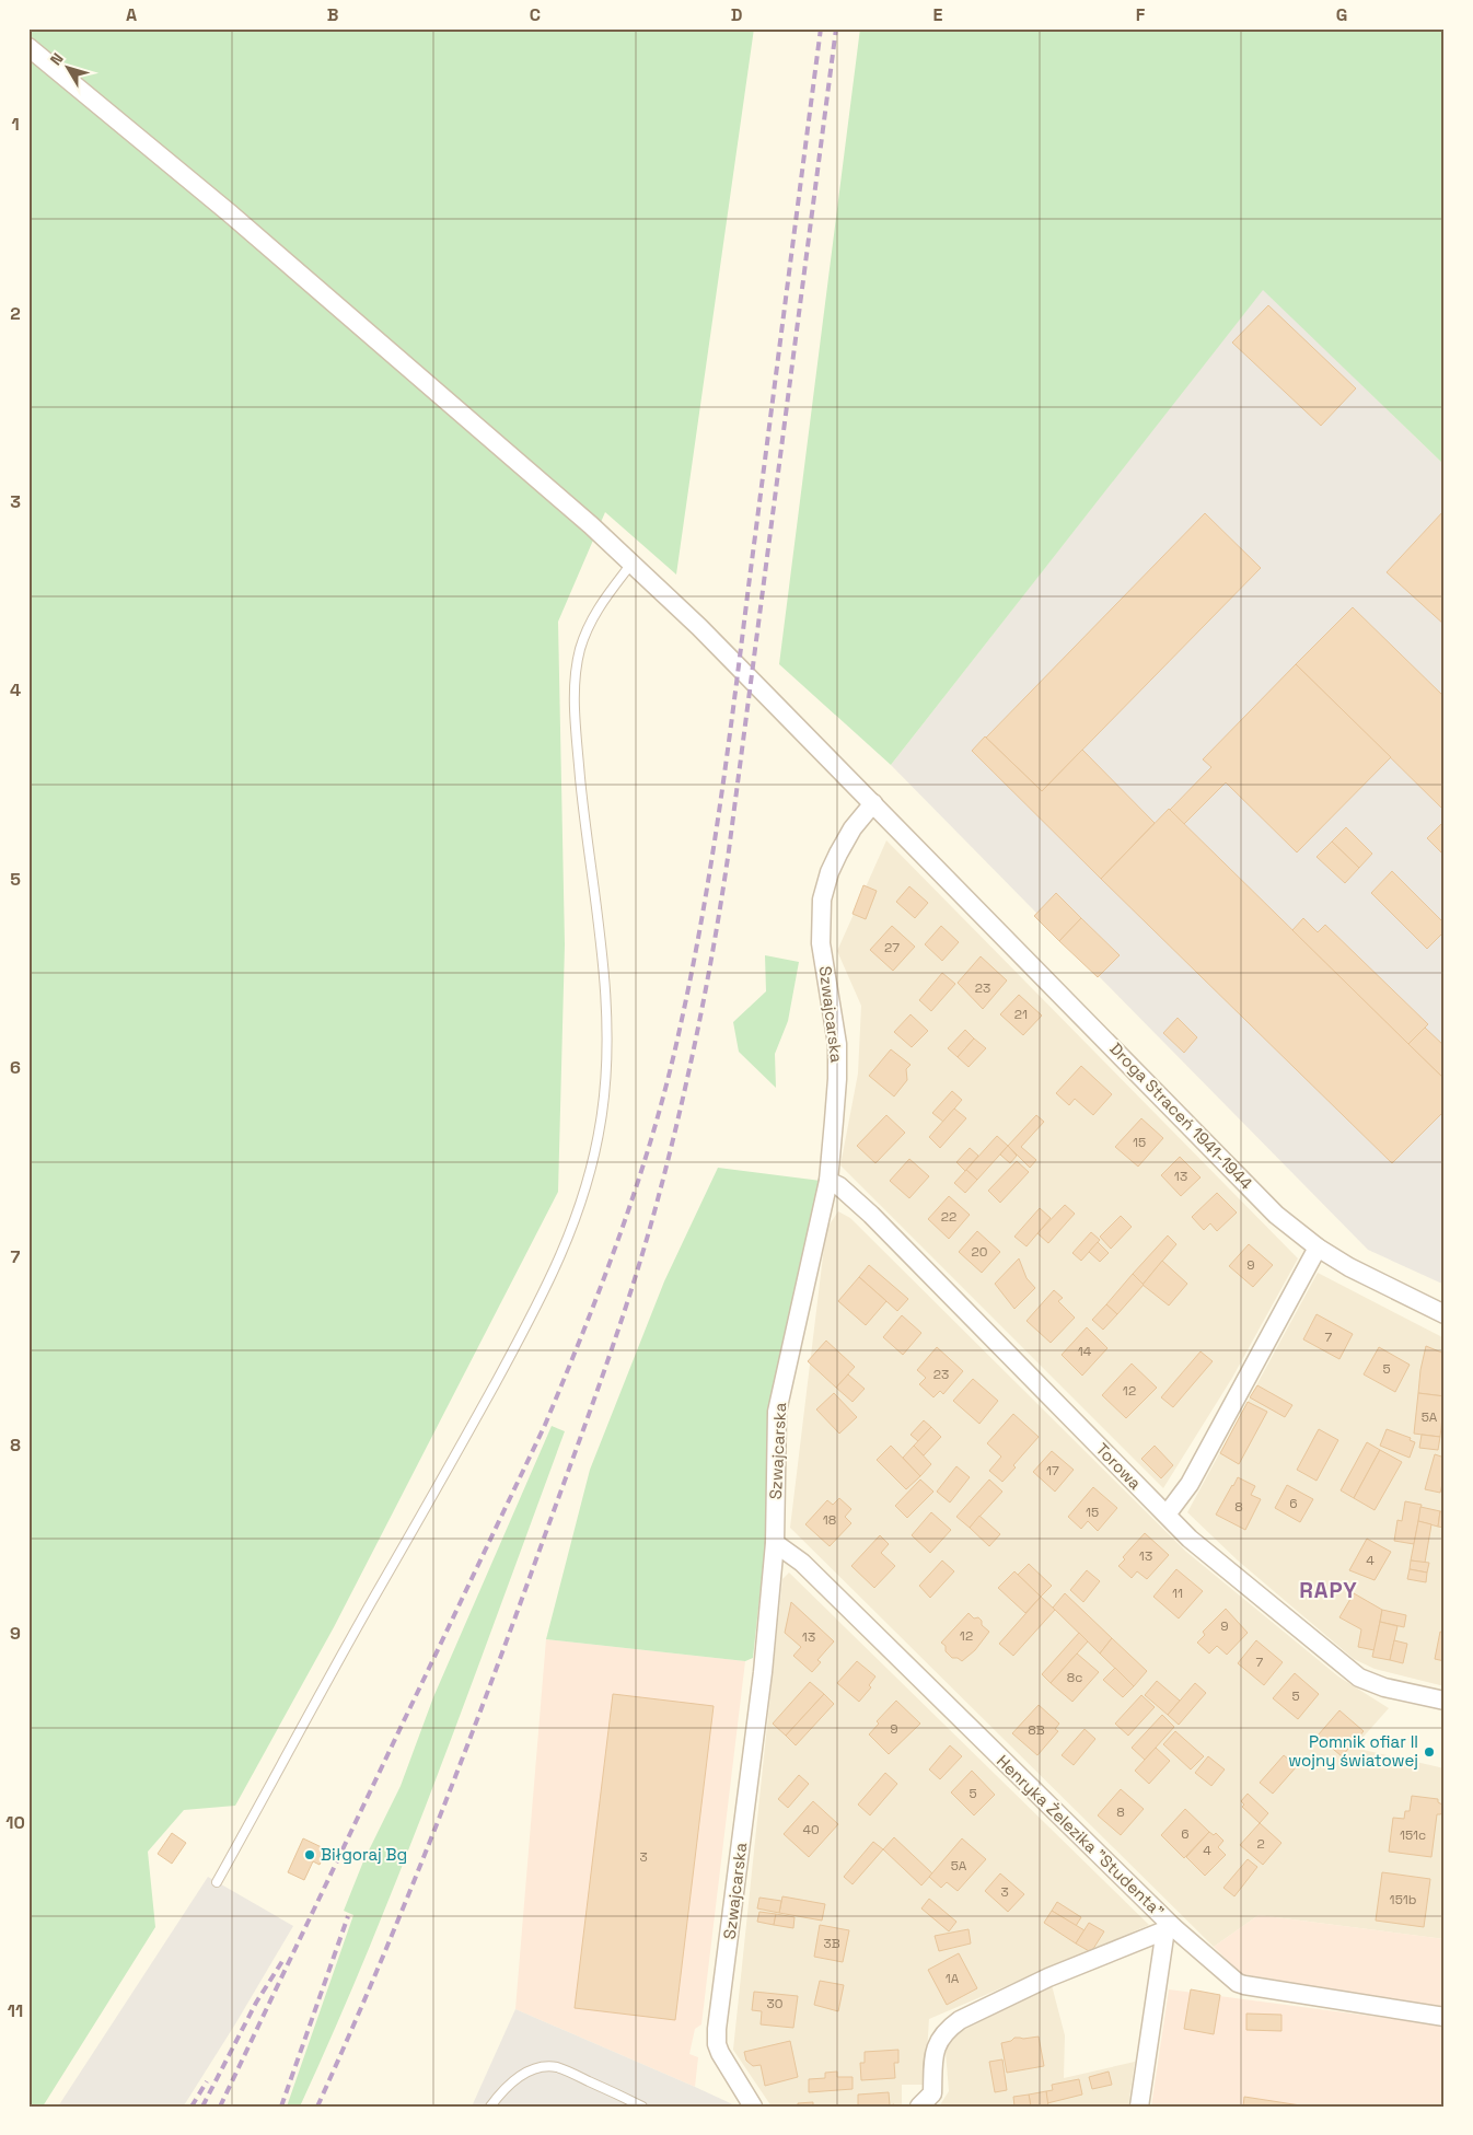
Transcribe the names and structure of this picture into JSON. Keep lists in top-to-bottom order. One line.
{"streets":{"street":["Szwajcarska","Droga Straceń 1941-1944","Torowa","Henryka Żelezika \"Studenta\""]},"crossings":[["Szwajcarska","Droga Straceń 1941-1944"],["Szwajcarska","Torowa"],["Szwajcarska","Henryka Żelezika \"Studenta\""]],"districts":["RAPY"],"places":["Pomnik ofiar II wojny światowej","Biłgoraj Bg"],"house_numbers":["27","23","21","15","13","22","20","9","7","14","5","23","12","5A","17","6","8","15","18","13","4","11","9","12","13","7","8c","5","9","8B","5","8","40","6","151c","2","4","3","5A","3","151b","3B","1A","30"],"north":"top left","grid":{"columns":["A","B","C","D","E","F","G"],"rows":["1","2","3","4","5","6","7","8","9","10","11"]}}
